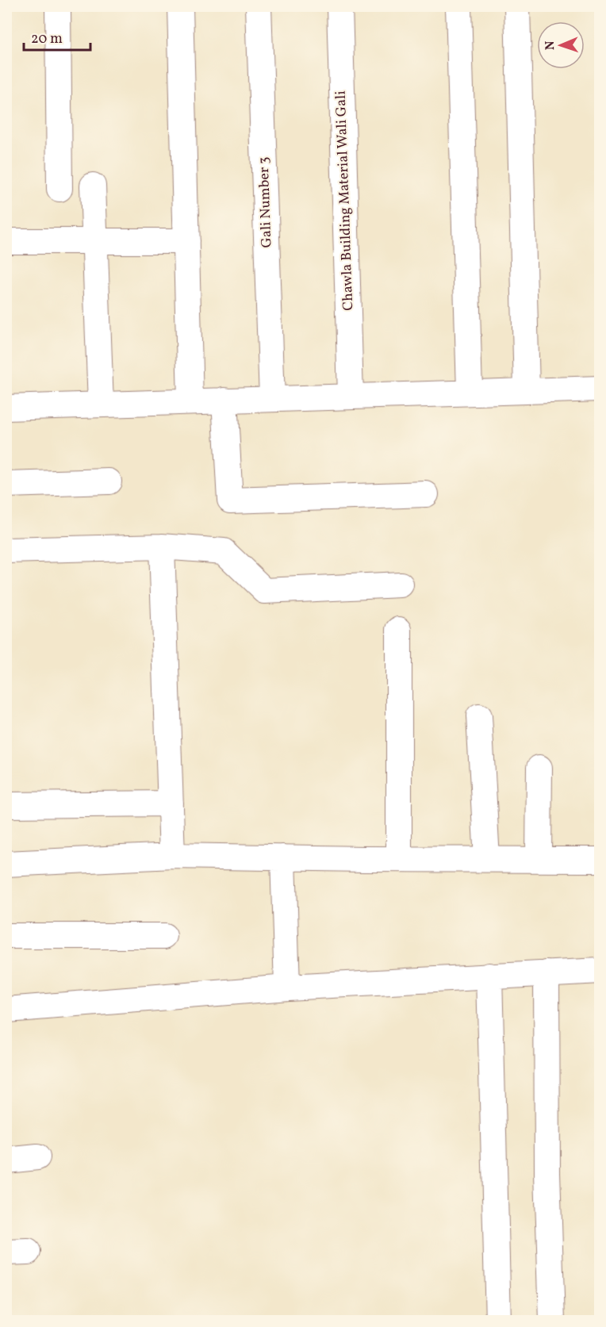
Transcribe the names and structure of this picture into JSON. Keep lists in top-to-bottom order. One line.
{"streets":{"street":["Chawla Building Material Wali Gali","Gali Number 3"]},"scale_bar":"20 m","north":"left"}
